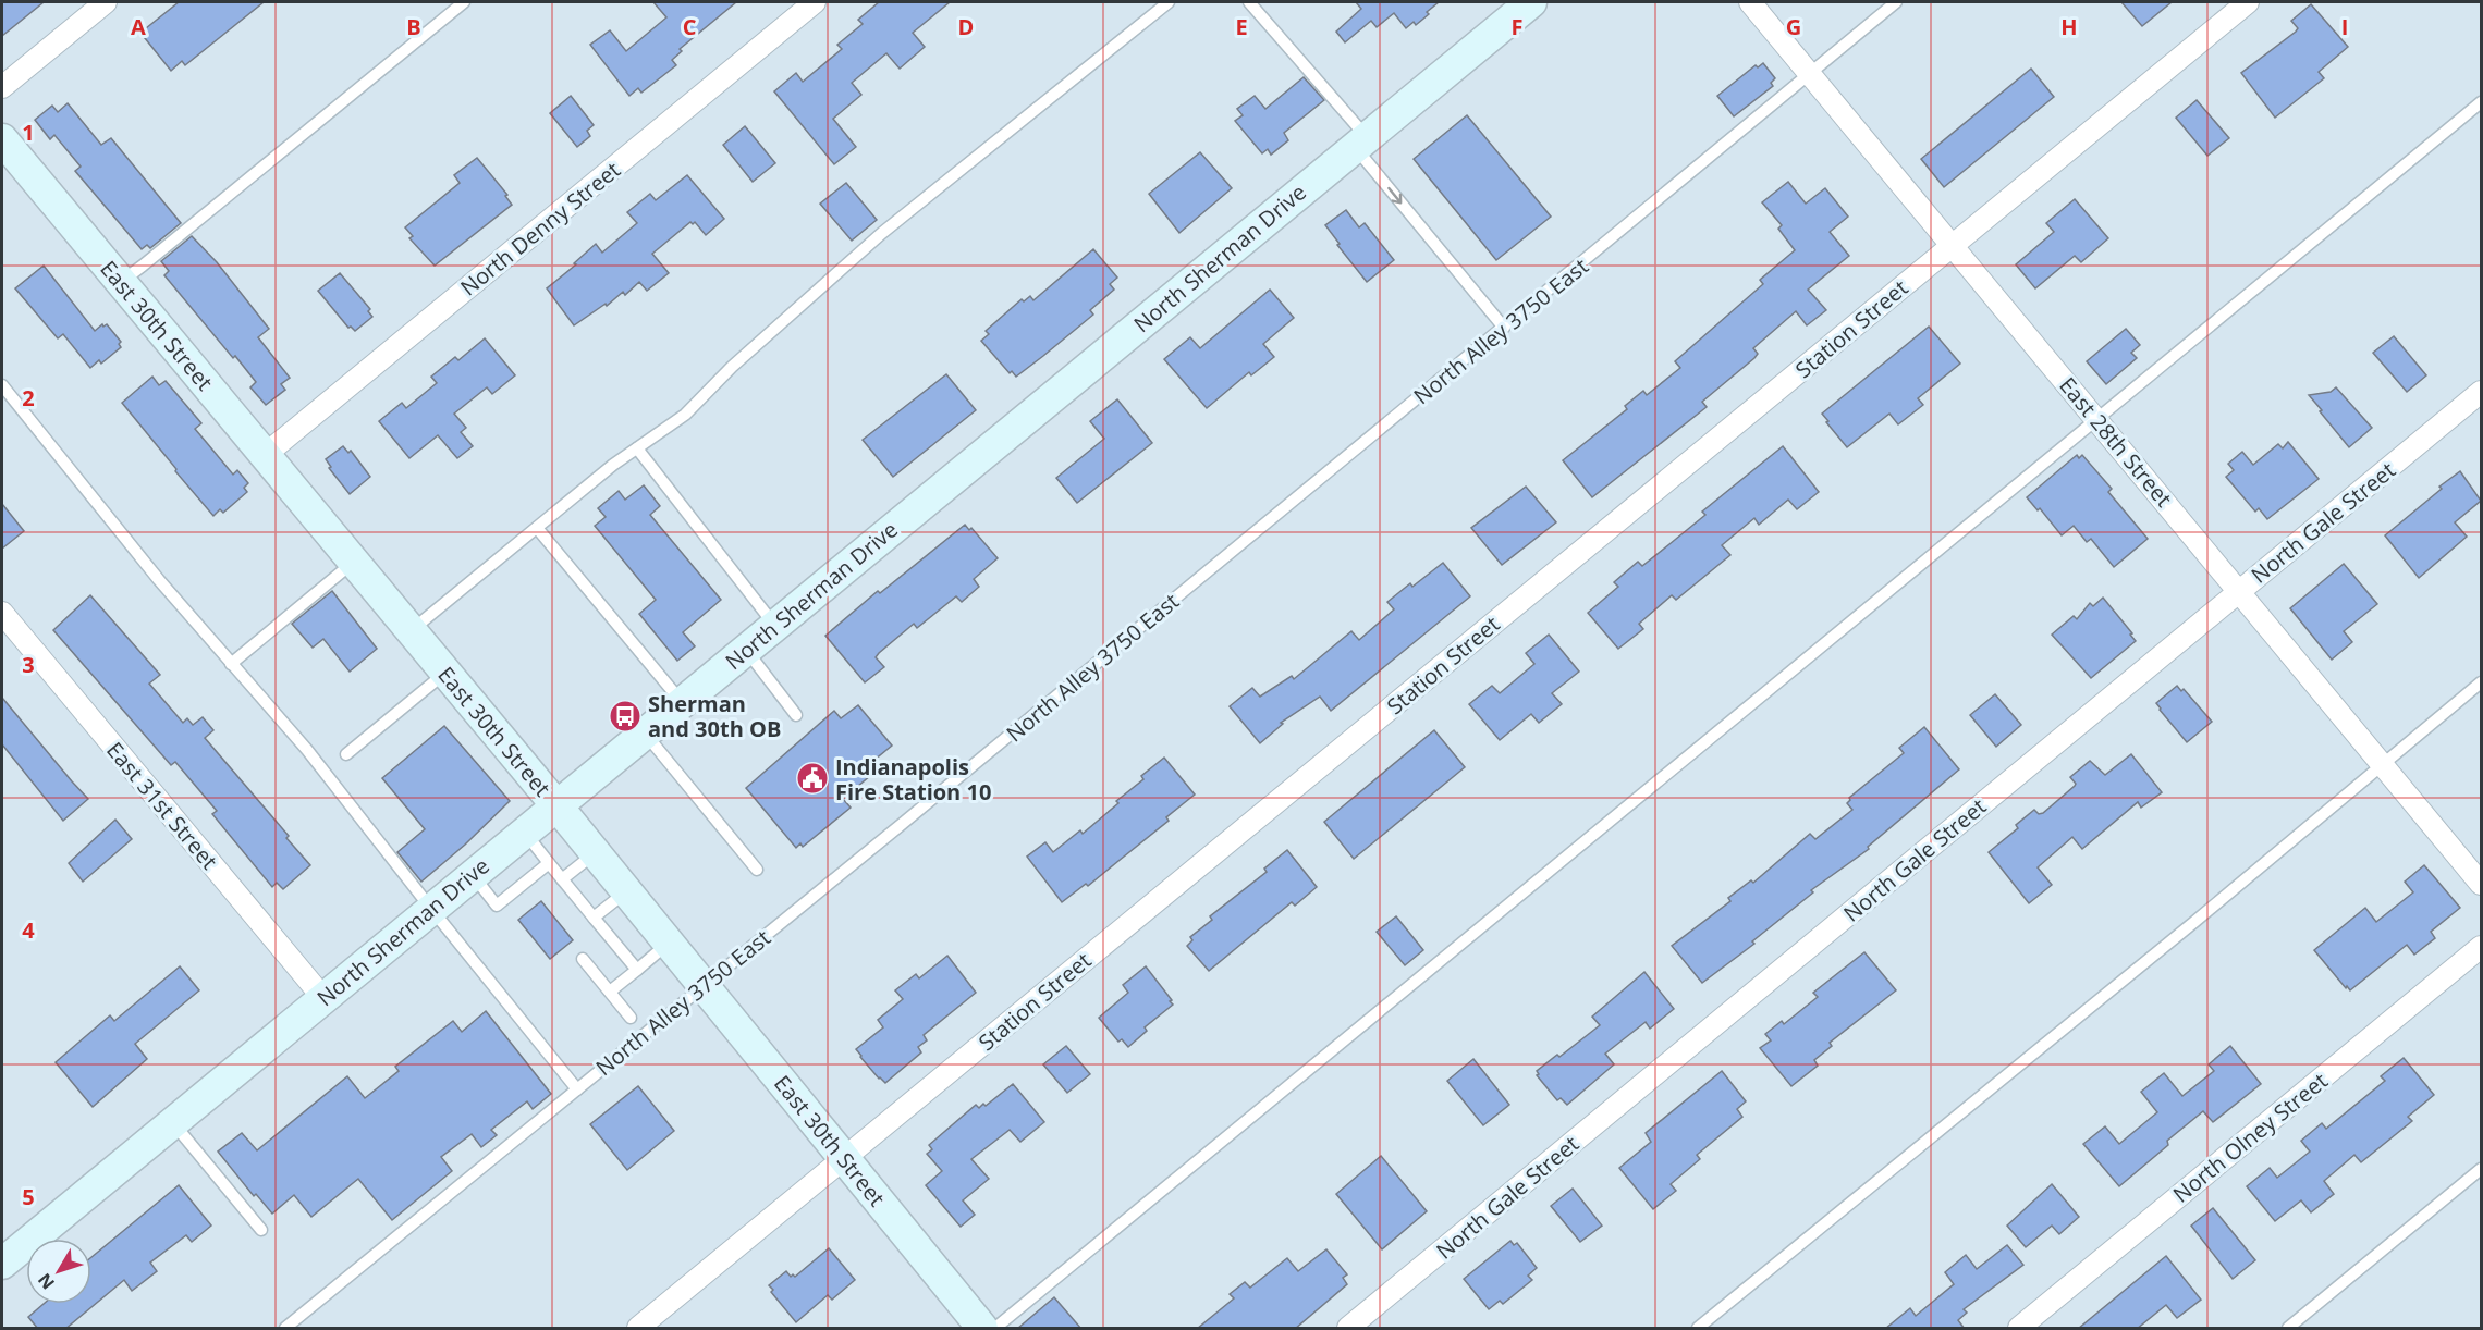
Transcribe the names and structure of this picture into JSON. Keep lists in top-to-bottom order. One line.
{"streets":{"main road":["North Sherman Drive","East 30th Street"],"street":["North Denny Street","Station Street","East 28th Street","North Gale Street","East 31st Street","North Olney Street"],"lane":["North Alley 3750 East"]},"crossings":[["North Denny Street","East 30th Street"],["North Sherman Drive","East 30th Street"],["North Sherman Drive","East 31st Street"],["East 30th Street","Station Street"],["East 30th Street","North Alley 3750 East"],["Station Street","East 28th Street"],["North Alley 3750 East","East 28th Street"],["East 28th Street","North Gale Street"]],"places":{"bus stop":["Sherman and 30th OB"],"public building":["Indianapolis Fire Station 10"]},"north":"bottom left","grid":{"columns":["A","B","C","D","E","F","G","H","I"],"rows":["1","2","3","4","5"]}}
